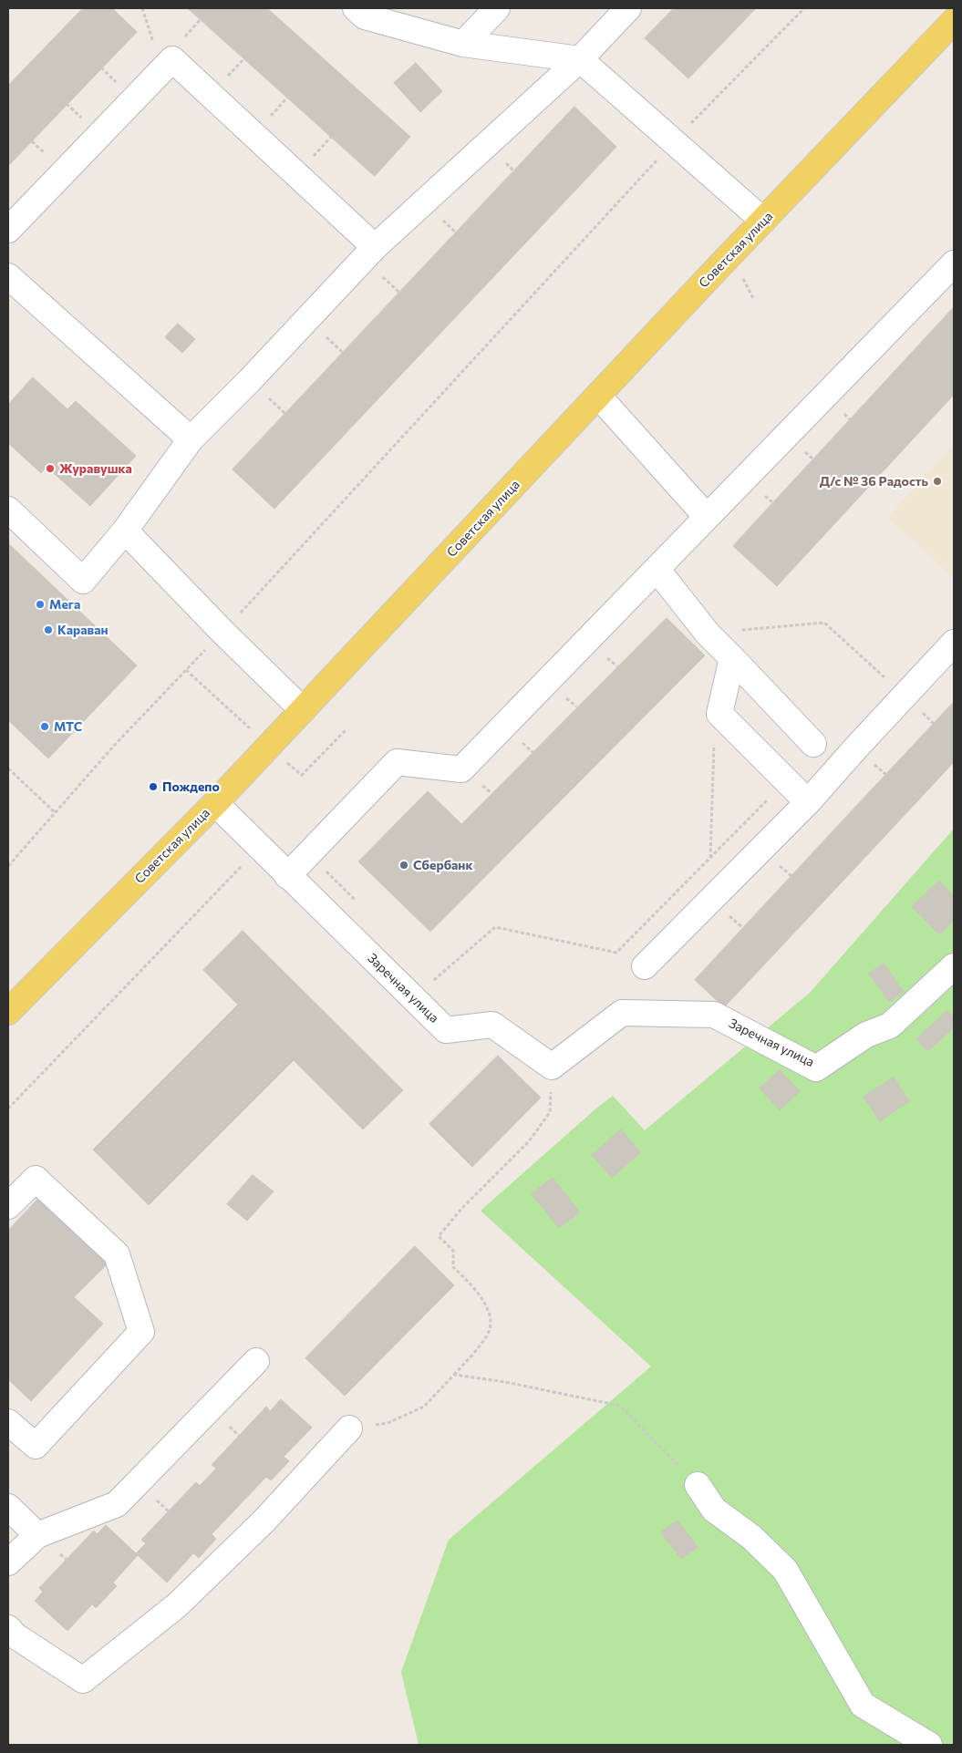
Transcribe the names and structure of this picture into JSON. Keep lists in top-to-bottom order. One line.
{"streets":{"main road":["Советская улица"],"lane":["Заречная улица"]},"crossings":[["Советская улица","Заречная улица"]],"places":["Журавушка","Д/с № 36 Радость","Мега","Караван","МТС","Пождепо","Сбербанк"]}
